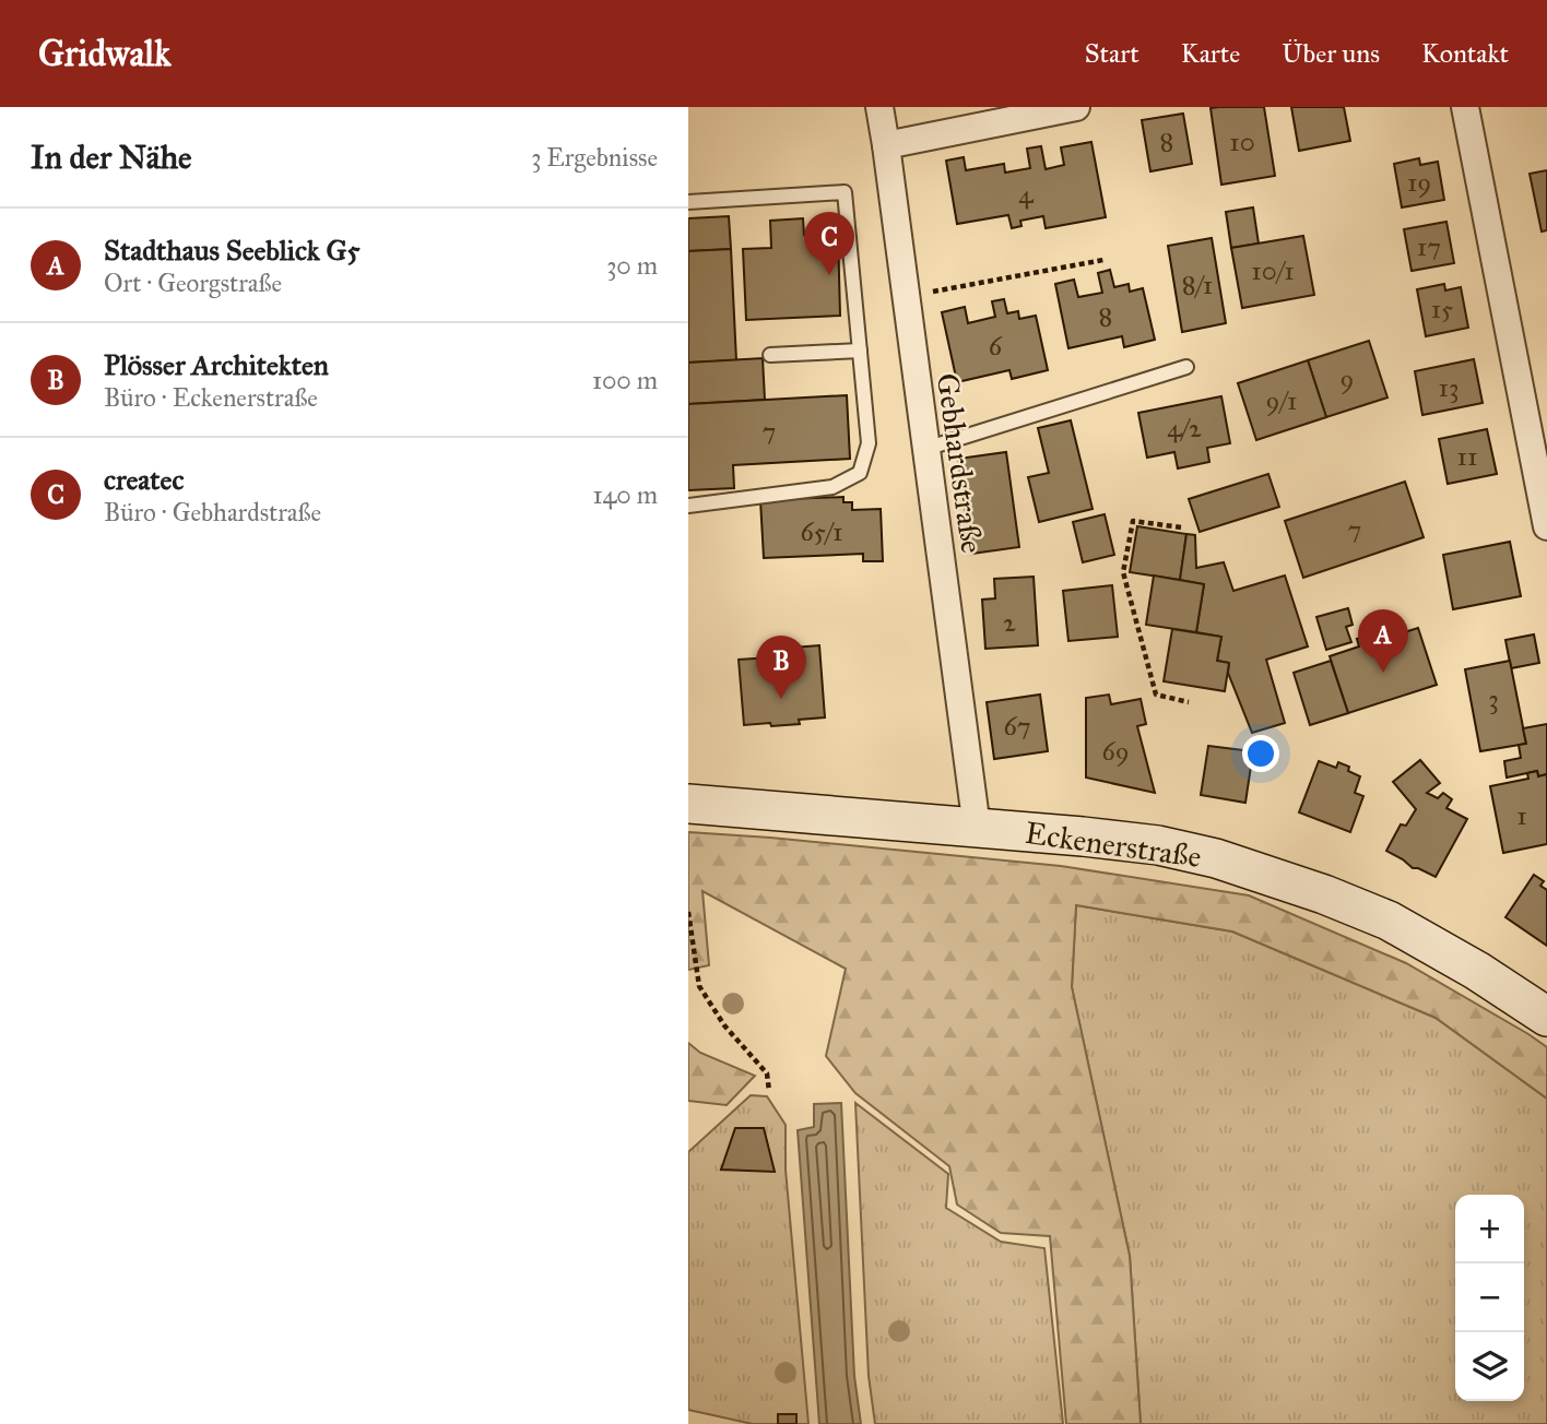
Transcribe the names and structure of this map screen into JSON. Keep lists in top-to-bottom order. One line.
{"streets":{"main road":["Eckenerstraße"],"street":["Gebhardstraße"]},"crossings":[["Gebhardstraße","Eckenerstraße"]],"house_numbers":["8","10","19","4","17","10/1","8/1","15","8","6","9","13","9/1","4/2","7","11","7","65/1","2","3","67","69","1"],"page":{"header":"Gridwalk","nav":["Start","Karte","Über uns","Kontakt"],"heading":["In der Nähe","3 Ergebnisse"],"list":[{"mark":"A","name":"Stadthaus Seeblick G5","note":"Ort · Georgstraße","value":"30 m"},{"mark":"B","name":"Plösser Architekten","note":"Büro · Eckenerstraße","value":"100 m"},{"mark":"C","name":"createc","note":"Büro · Gebhardstraße","value":"140 m"}],"pins":["C","A","B"],"map_buttons":["+","−"]}}
